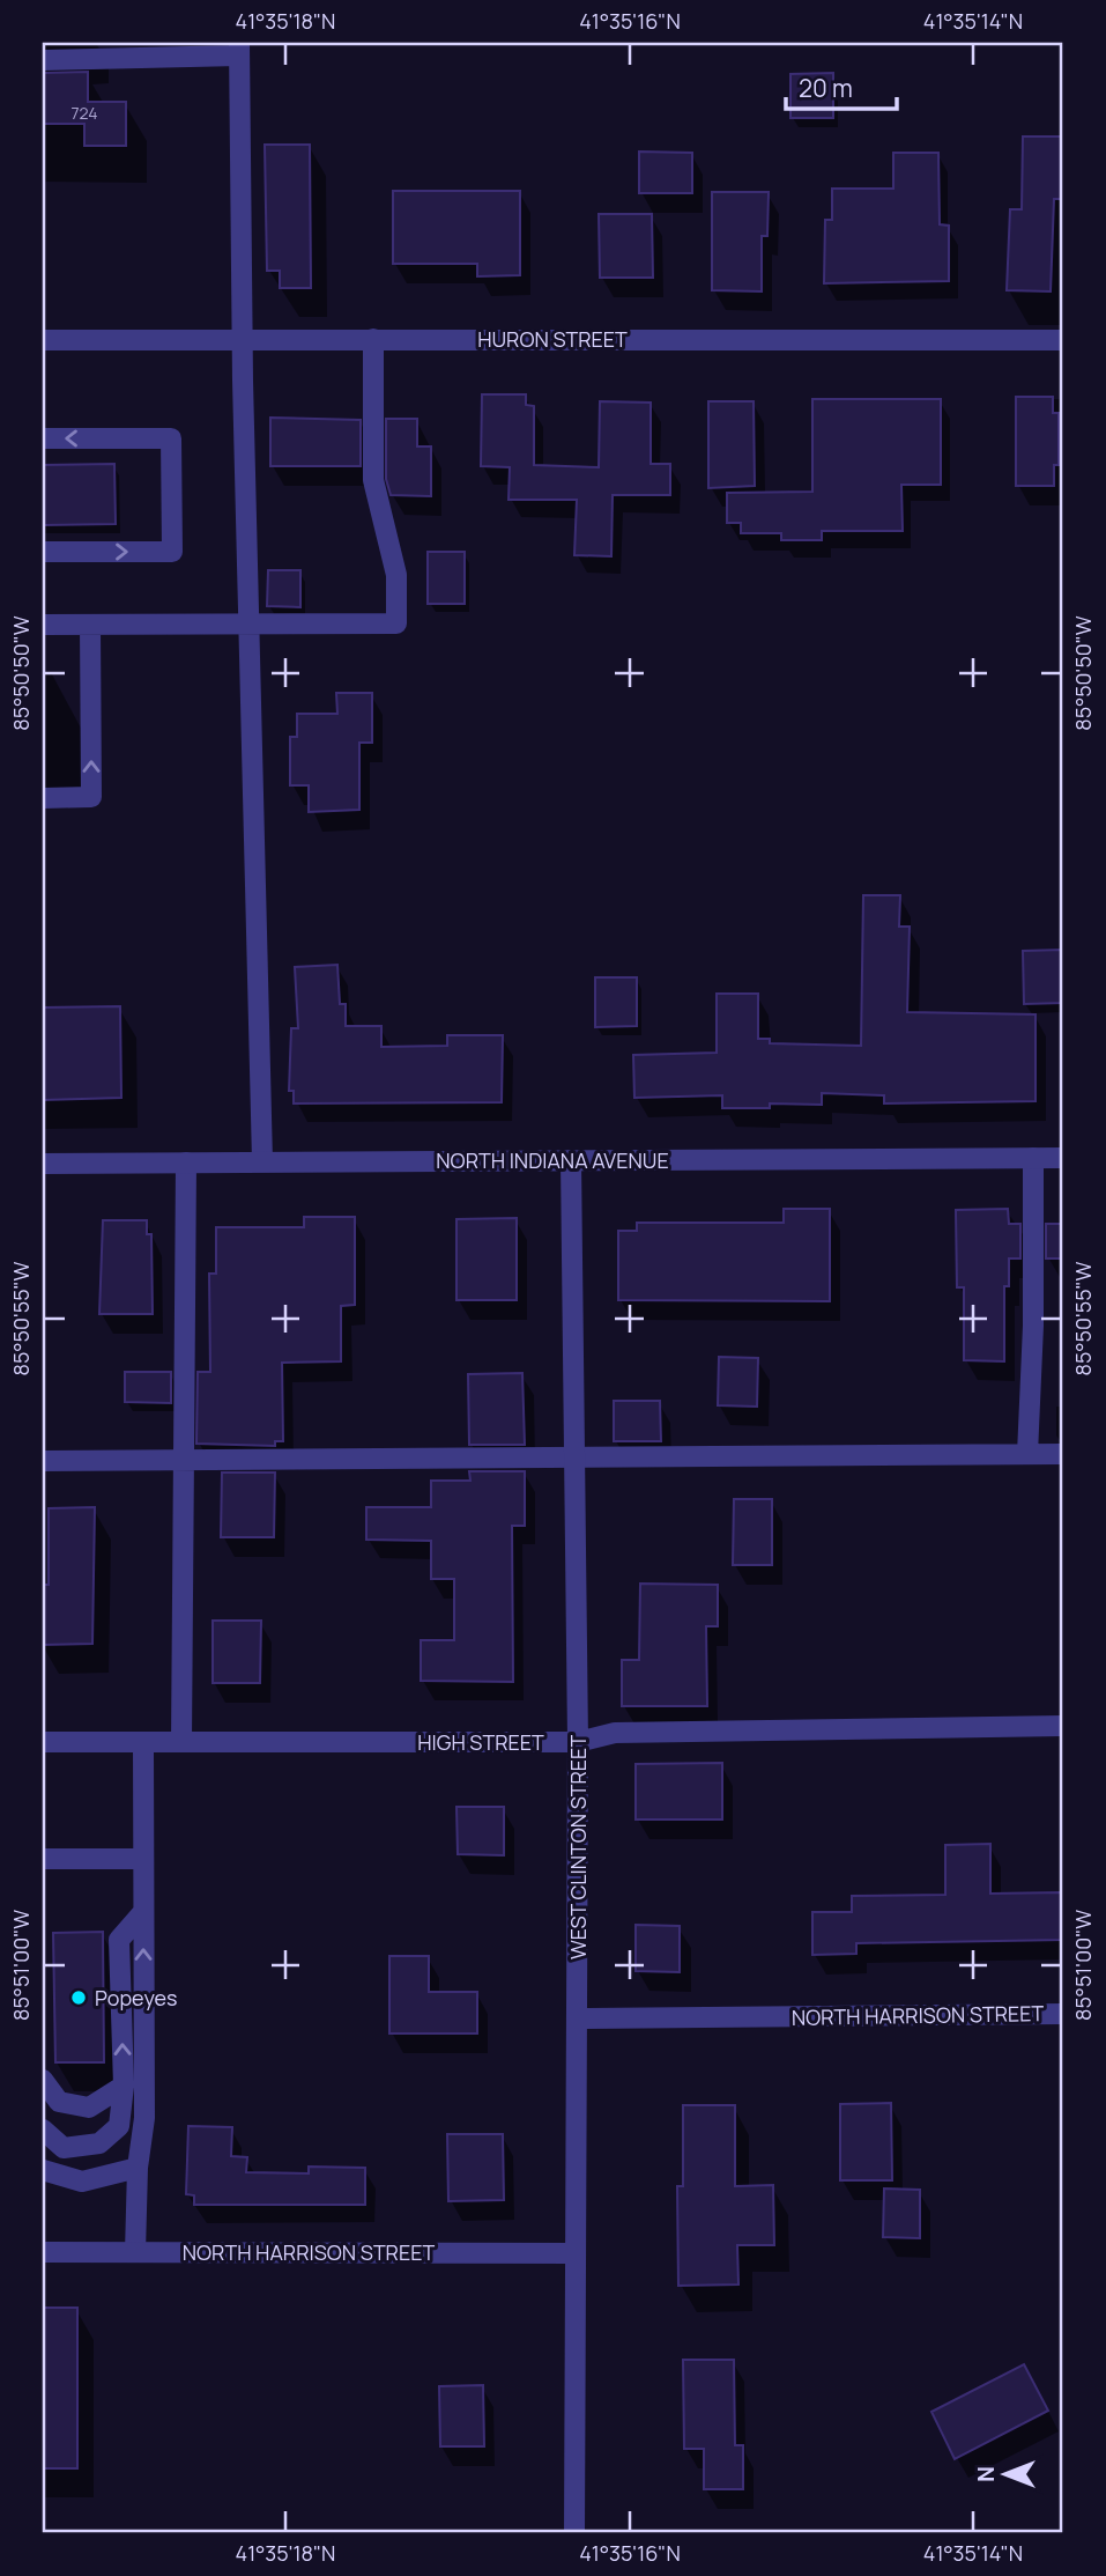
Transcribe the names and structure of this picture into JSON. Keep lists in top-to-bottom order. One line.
{"streets":{"street":["HURON STREET","NORTH INDIANA AVENUE","HIGH STREET","WEST CLINTON STREET","NORTH HARRISON STREET"]},"crossings":[["NORTH INDIANA AVENUE","WEST CLINTON STREET"],["HIGH STREET","WEST CLINTON STREET"],["WEST CLINTON STREET","NORTH HARRISON STREET"]],"places":["Popeyes"],"house_numbers":["724"],"scale_bar":"20 m","north":"left","coordinates":["41°35'18\"N","41°35'16\"N","41°35'14\"N","85°50'50\"W","85°50'55\"W","85°51'00\"W"]}
